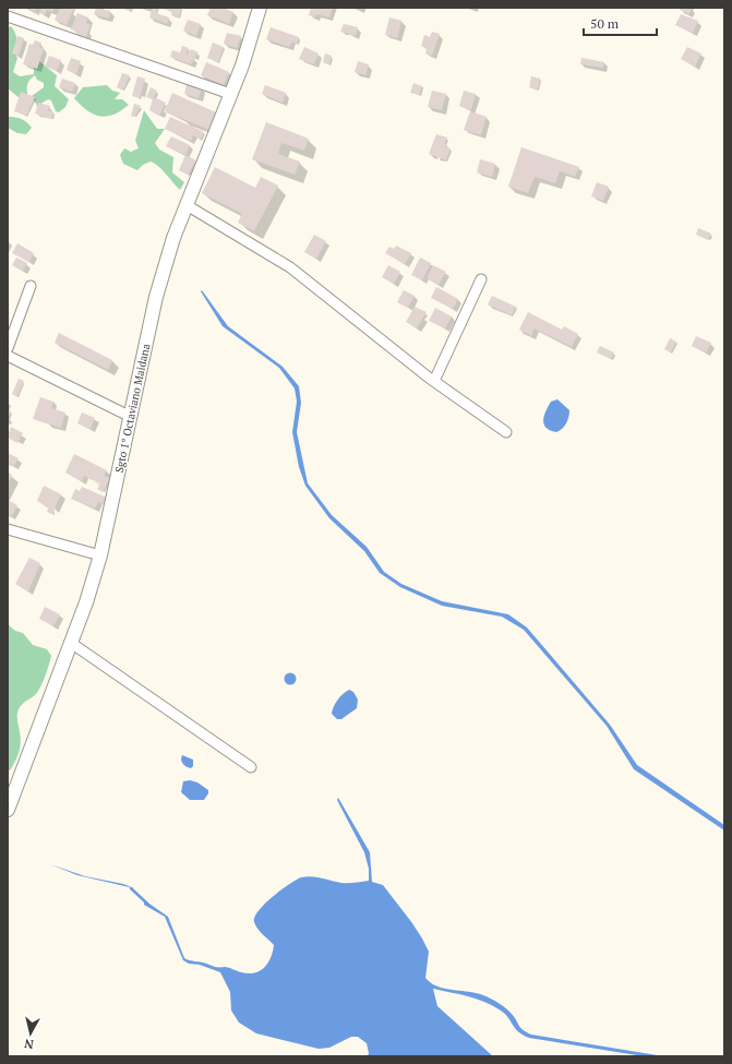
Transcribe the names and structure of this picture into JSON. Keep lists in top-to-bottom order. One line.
{"streets":{"main road":["Sgto 1° Octaviano Maidana"]},"scale_bar":"50 m","north":"bottom"}
